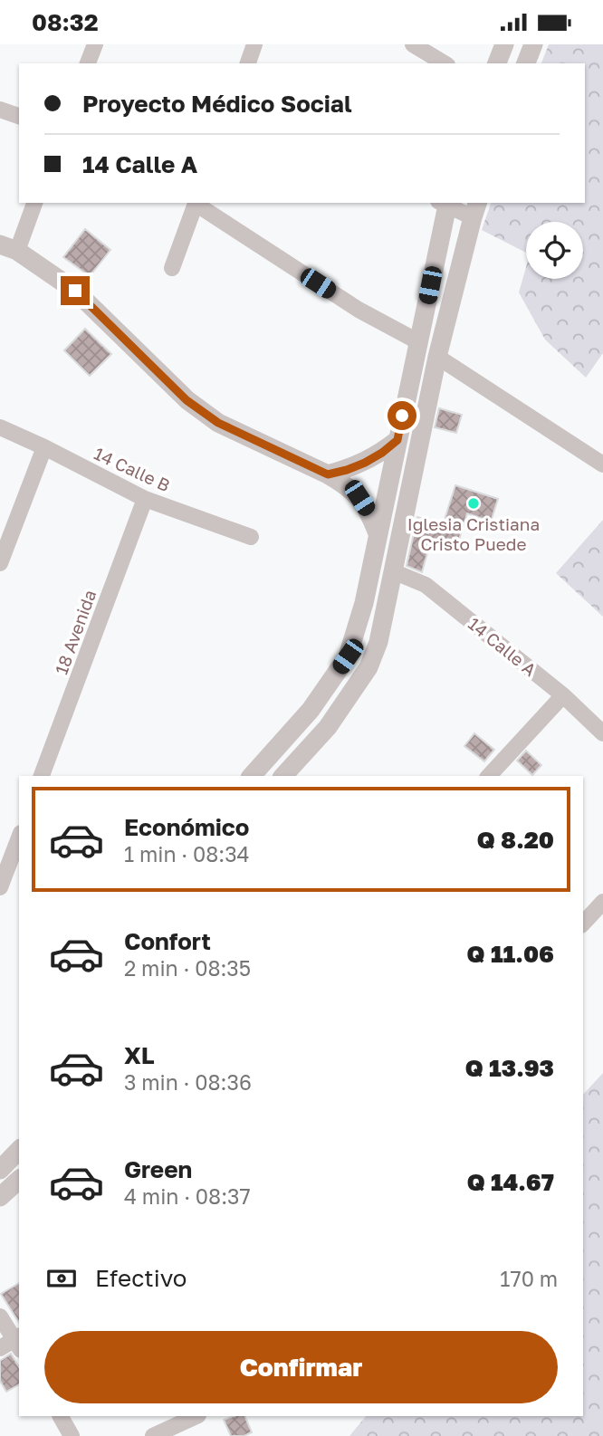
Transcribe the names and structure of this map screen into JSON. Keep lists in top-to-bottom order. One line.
{"streets":{"street":["14 Calle B","18 Avenida","14 Calle A"]},"crossings":[["14 Calle B","18 Avenida"]],"places":["Iglesia Cristiana Cristo Puede"],"page":{"status":"08:32","banner":["Proyecto Médico Social","14 Calle A"],"list":[{"name":"Económico","note":"1 min · 08:34","value":"Q 8.20"},{"name":"Confort","note":"2 min · 08:35","value":"Q 11.06"},{"name":"XL","note":"3 min · 08:36","value":"Q 13.93"},{"name":"Green","note":"4 min · 08:37","value":"Q 14.67"}],"pay":["Efectivo","170 m"],"buttons":"Confirmar"}}
